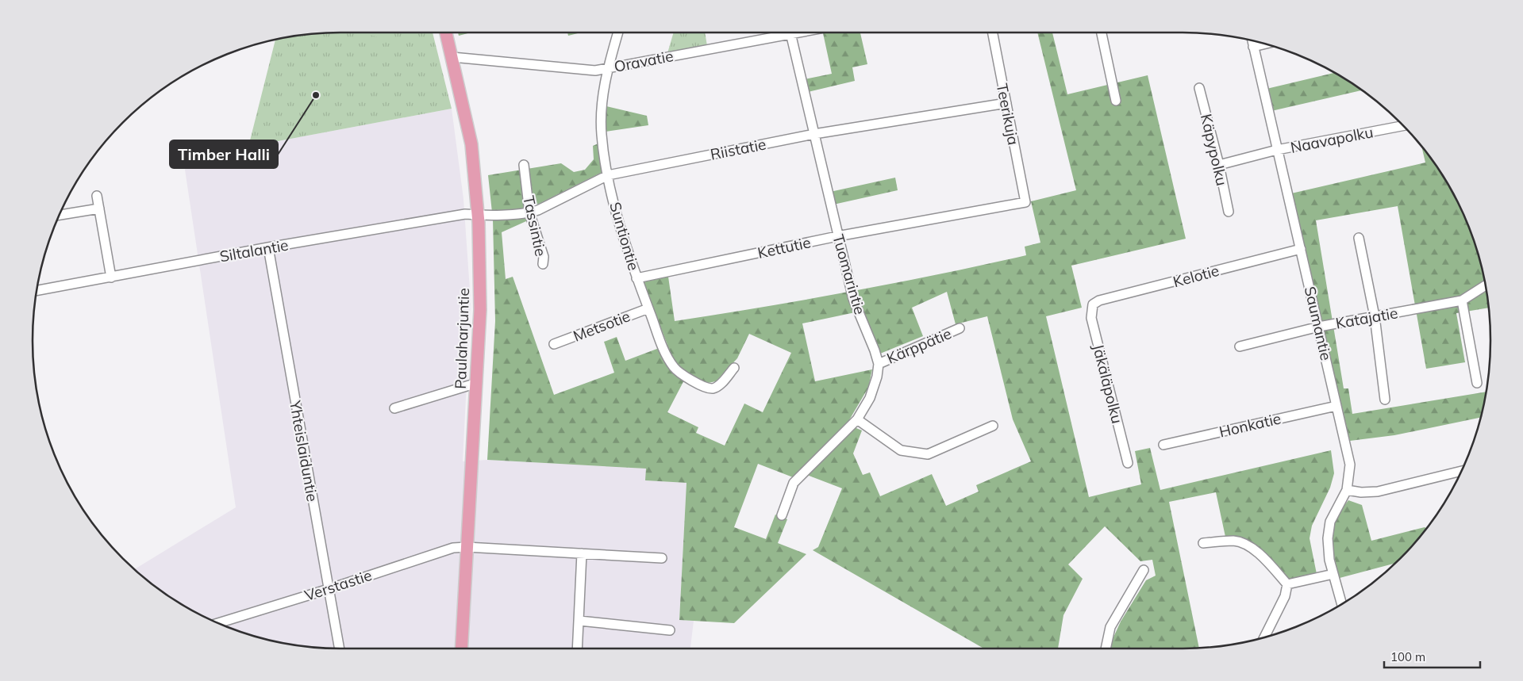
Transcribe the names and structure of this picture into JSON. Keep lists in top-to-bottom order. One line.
{"streets":{"main road":["Paulaharjuntie"],"street":["Oravatie","Teerikuja","Naavapolku","Riistatie","Käpypolku","Tassintie","Suntiontie","Kettutie","Siltalantie","Tuomarintie","Kelotie","Katajatie","Saumantie","Metsotie","Kärppätie","Jäkäläpolku","Honkatie","Yhteislaiduntie","Verstastie"]},"crossings":[["Oravatie","Suntiontie"],["Oravatie","Paulaharjuntie"],["Teerikuja","Riistatie"],["Teerikuja","Kettutie"],["Naavapolku","Käpypolku"],["Naavapolku","Saumantie"],["Riistatie","Tassintie"],["Riistatie","Suntiontie"],["Riistatie","Siltalantie"],["Riistatie","Tuomarintie"],["Riistatie","Paulaharjuntie"],["Suntiontie","Kettutie"],["Suntiontie","Metsotie"],["Kettutie","Tuomarintie"],["Siltalantie","Paulaharjuntie"],["Siltalantie","Yhteislaiduntie"],["Tuomarintie","Kärppätie"],["Kelotie","Saumantie"],["Kelotie","Jäkäläpolku"],["Katajatie","Saumantie"],["Saumantie","Honkatie"],["Paulaharjuntie","Verstastie"],["Yhteislaiduntie","Verstastie"]],"places":["Timber Halli"],"scale_bar":"100 m"}
